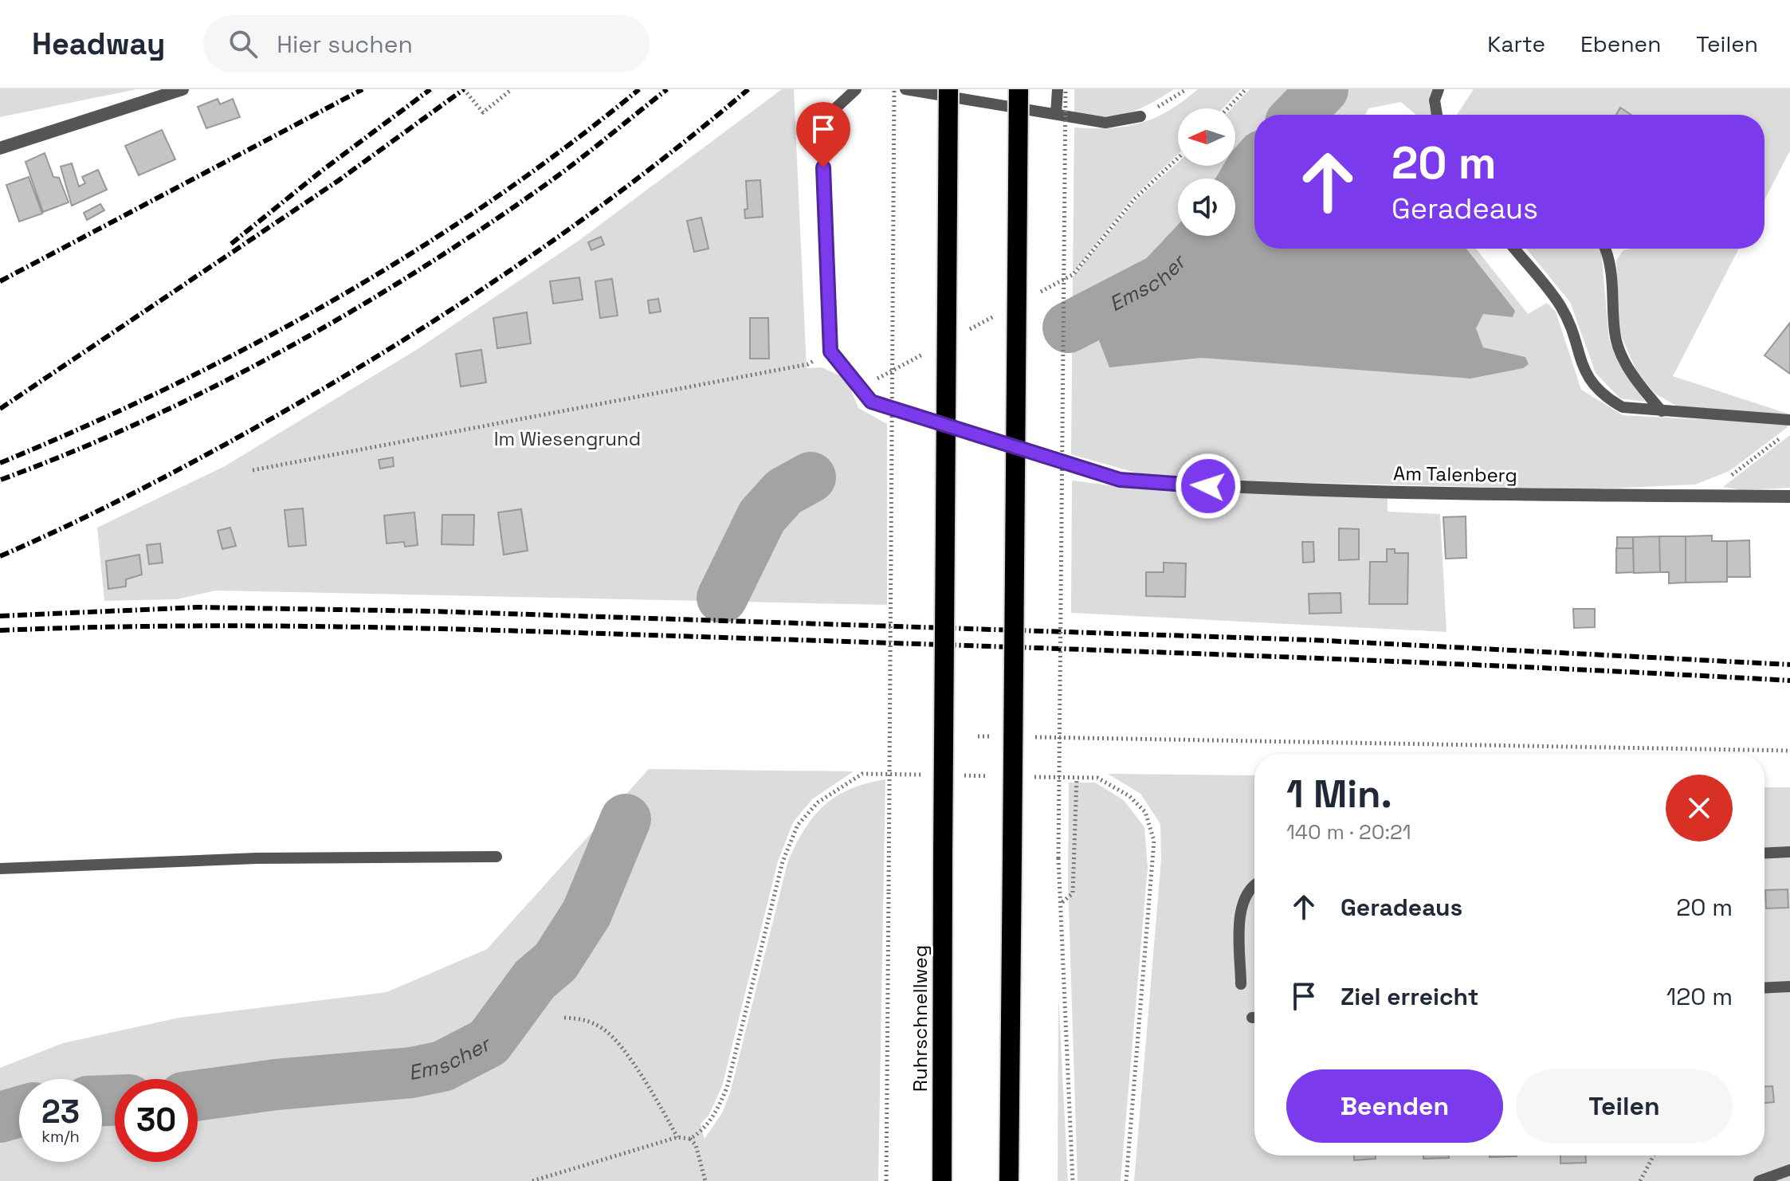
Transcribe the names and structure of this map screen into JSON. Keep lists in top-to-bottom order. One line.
{"streets":{"highway":["Ruhrschnellweg"],"street":["Am Talenberg"]},"water":["Emscher"],"parks":["Im Wiesengrund"],"north":"left","page":{"header":"Headway","search":"Hier suchen","nav":["Karte","Ebenen","Teilen"],"turn":["20 m","Geradeaus"],"heading":["1 Min.","140 m · 20:21"],"list":[{"name":"Geradeaus","value":"20 m"},{"name":"Ziel erreicht","value":"120 m"}],"buttons":["Beenden","Teilen"],"speed":"23 km/h","limit":"30"}}
